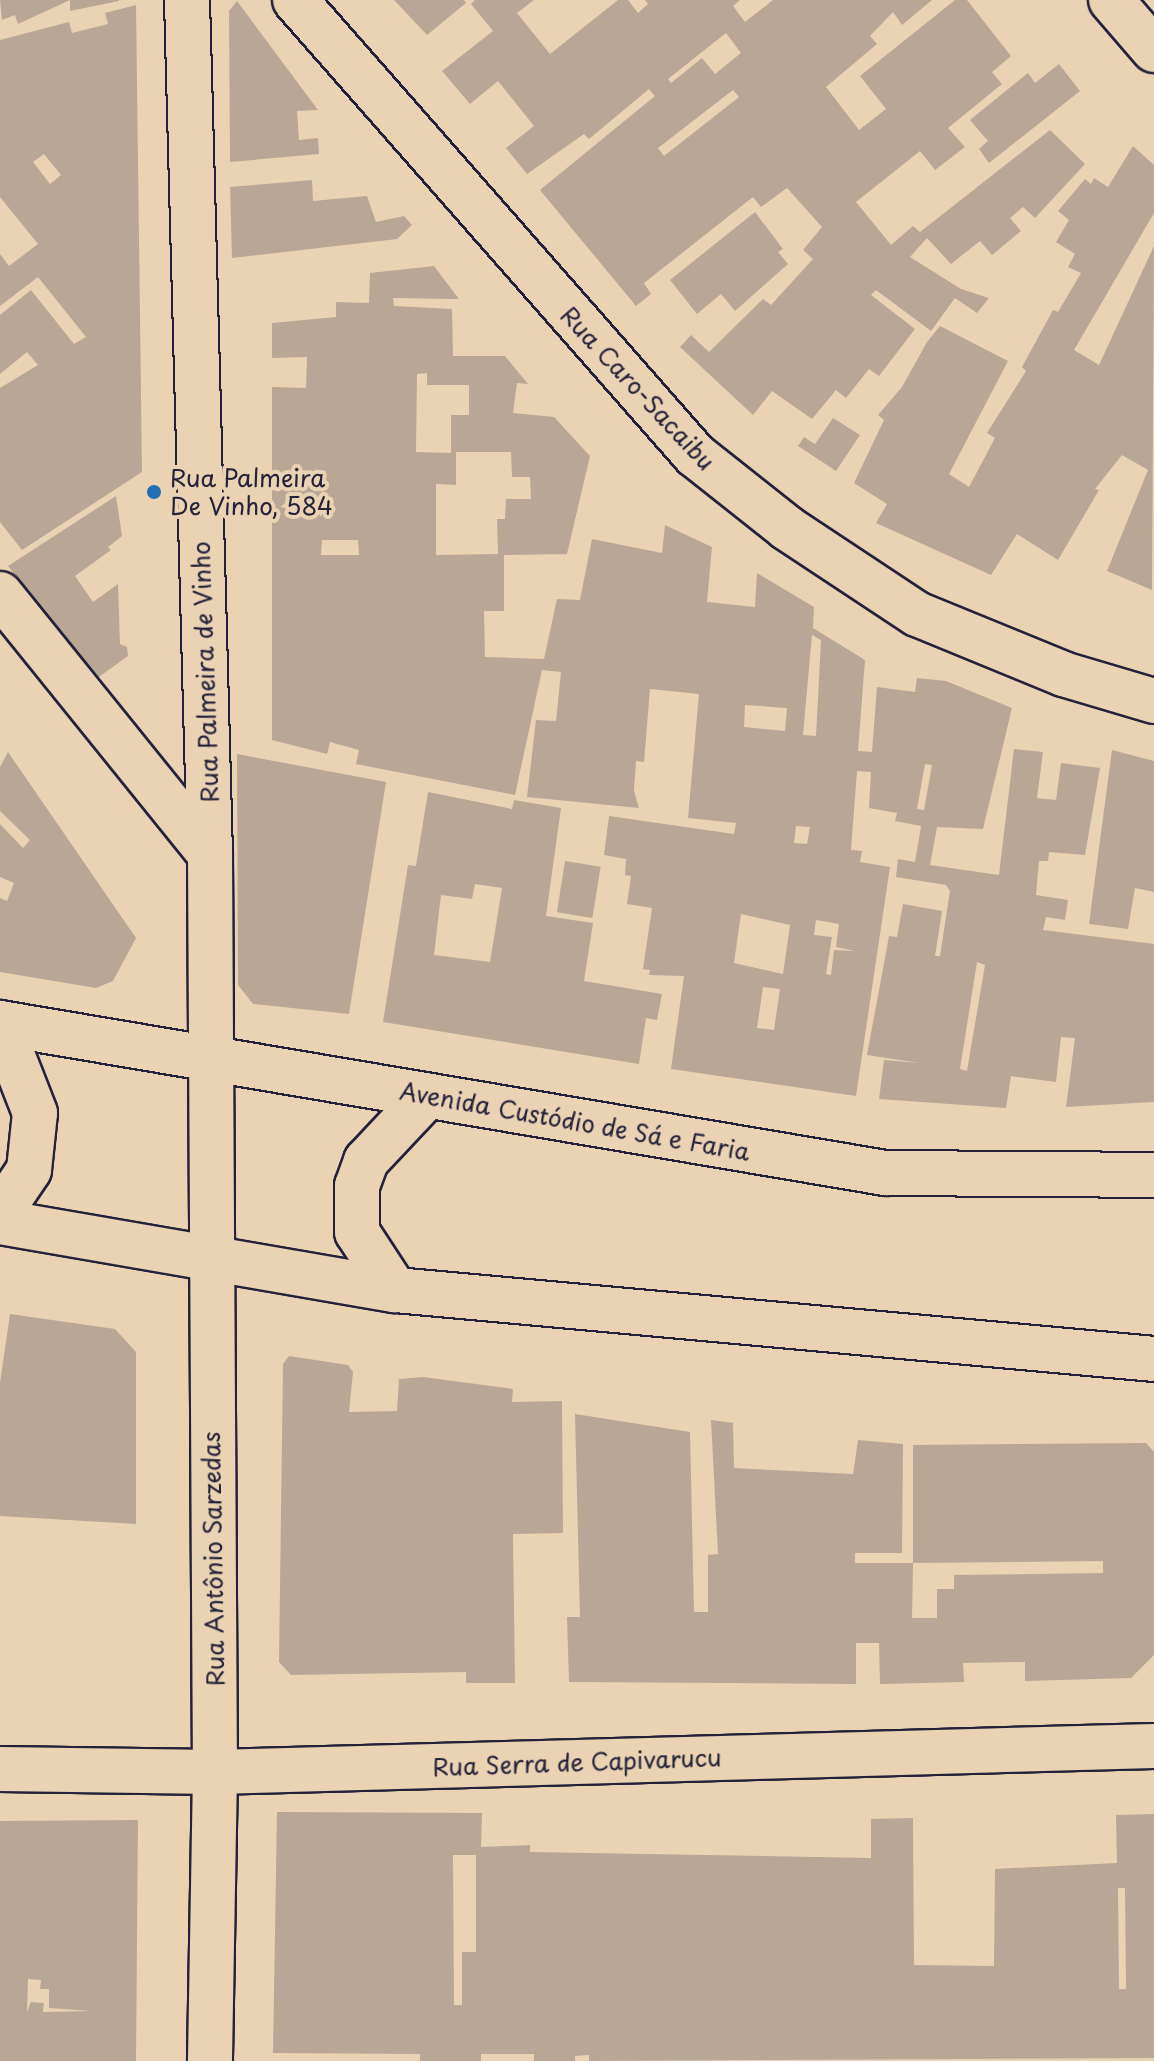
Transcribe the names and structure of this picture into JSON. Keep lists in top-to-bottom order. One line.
{"streets":{"street":["Rua Caro-Sacaibu","Rua Palmeira de Vinho","Avenida Custódio de Sá e Faria","Rua Antônio Sarzedas","Rua Serra de Capivarucu"]},"crossings":[["Rua Palmeira de Vinho","Avenida Custódio de Sá e Faria"],["Rua Palmeira de Vinho","Rua Antônio Sarzedas"],["Avenida Custódio de Sá e Faria","Rua Antônio Sarzedas"],["Rua Antônio Sarzedas","Rua Serra de Capivarucu"]],"places":["Rua Palmeira De Vinho, 584"]}
